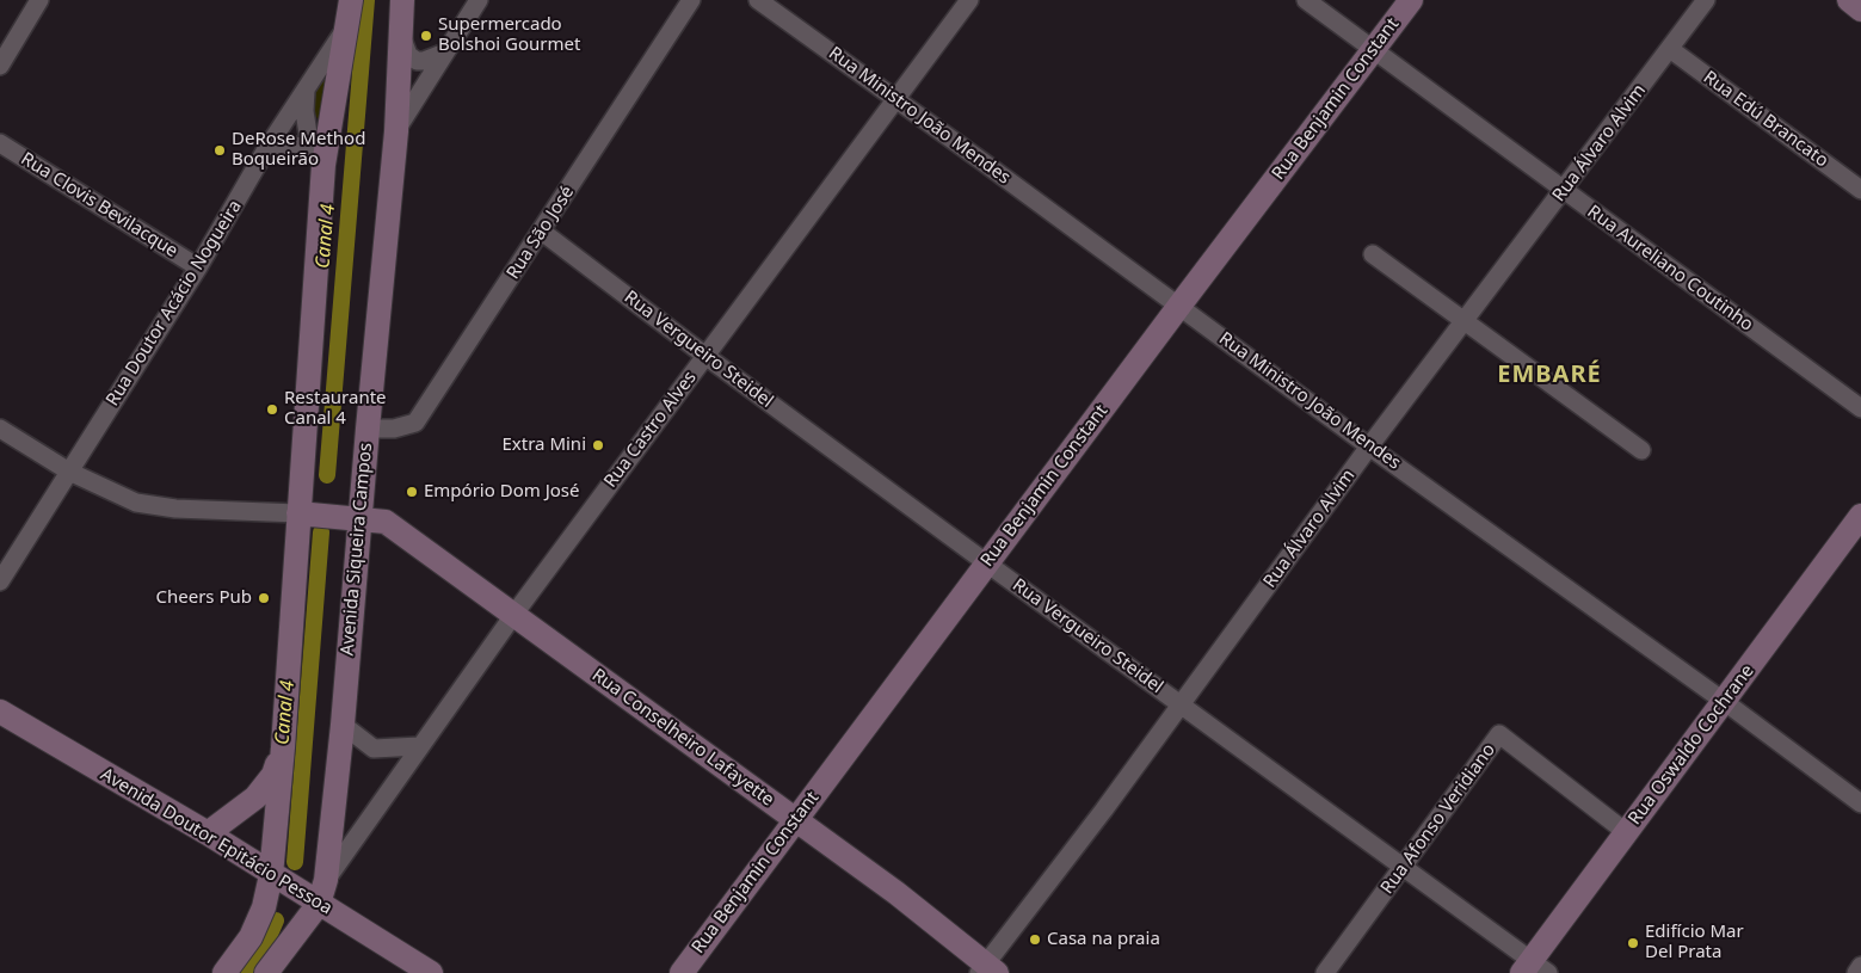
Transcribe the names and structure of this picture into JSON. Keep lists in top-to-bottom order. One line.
{"streets":{"main road":["Rua Benjamin Constant","Avenida Siqueira Campos","Rua Conselheiro Lafayette","Rua Oswaldo Cochrane","Avenida Doutor Epitácio Pessoa"],"street":["Rua Ministro João Mendes","Rua Edú Brancato","Rua Álvaro Alvim","Rua Clovis Bevilacque","Rua São José","Rua Aureliano Coutinho","Rua Doutor Acácio Nogueira","Rua Vergueiro Steidel","Rua Castro Alves","Rua Afonso Veridiano"]},"crossings":[["Rua Benjamin Constant","Rua Ministro João Mendes"],["Rua Benjamin Constant","Rua Aureliano Coutinho"],["Rua Benjamin Constant","Rua Vergueiro Steidel"],["Rua Benjamin Constant","Rua Conselheiro Lafayette"],["Rua Ministro João Mendes","Rua Álvaro Alvim"],["Rua Ministro João Mendes","Rua Castro Alves"],["Rua Ministro João Mendes","Rua Oswaldo Cochrane"],["Rua Edú Brancato","Rua Álvaro Alvim"],["Rua Álvaro Alvim","Rua Aureliano Coutinho"],["Rua Álvaro Alvim","Rua Vergueiro Steidel"],["Rua Álvaro Alvim","Rua Conselheiro Lafayette"],["Rua Clovis Bevilacque","Rua Doutor Acácio Nogueira"],["Rua São José","Rua Vergueiro Steidel"],["Rua São José","Avenida Siqueira Campos"],["Rua Vergueiro Steidel","Rua Castro Alves"],["Rua Vergueiro Steidel","Rua Oswaldo Cochrane"],["Rua Vergueiro Steidel","Rua Afonso Veridiano"],["Rua Castro Alves","Avenida Siqueira Campos"],["Rua Castro Alves","Rua Conselheiro Lafayette"],["Avenida Siqueira Campos","Rua Conselheiro Lafayette"],["Avenida Siqueira Campos","Avenida Doutor Epitácio Pessoa"],["Rua Oswaldo Cochrane","Rua Afonso Veridiano"]],"districts":["EMBARÉ"],"water":["Canal 4"],"places":["Supermercado Bolshoi Gourmet","DeRose Method Boqueirão","Restaurante Canal 4","Extra Mini","Empório Dom José","Cheers Pub","Casa na praia","Edifício Mar Del Prata"]}
